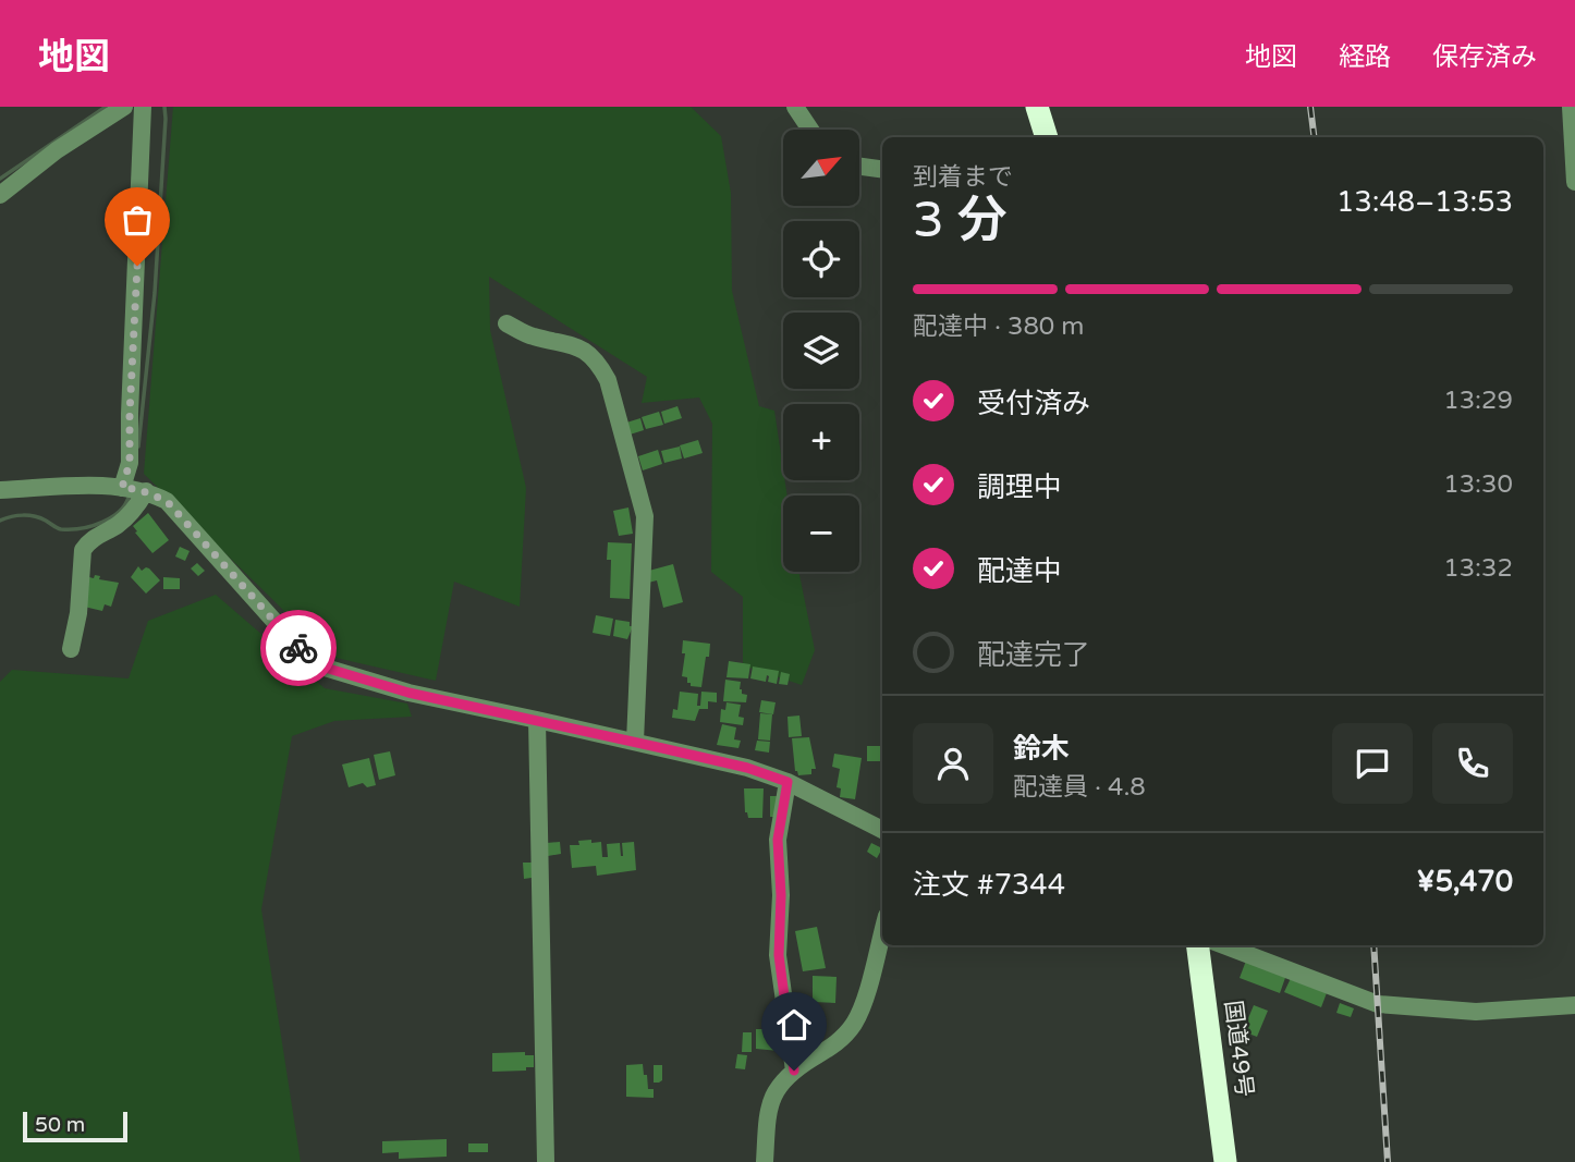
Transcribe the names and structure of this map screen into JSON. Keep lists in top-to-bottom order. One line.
{"streets":{"highway":["国道49号"]},"scale_bar":"50 m","north":"top right","page":{"header":"地図","nav":["地図","経路","保存済み"],"map_buttons":["+","−"],"heading":["3 分","到着まで","13:48–13:53"],"panel":["鈴木","配達員 · 4.8","注文 #7344","¥5,470"],"bar":"配達中 · 380 m","list":[["受付済み","13:29"],["調理中","13:30"],["配達中","13:32"],"配達完了"],"scale":"50 m"}}
